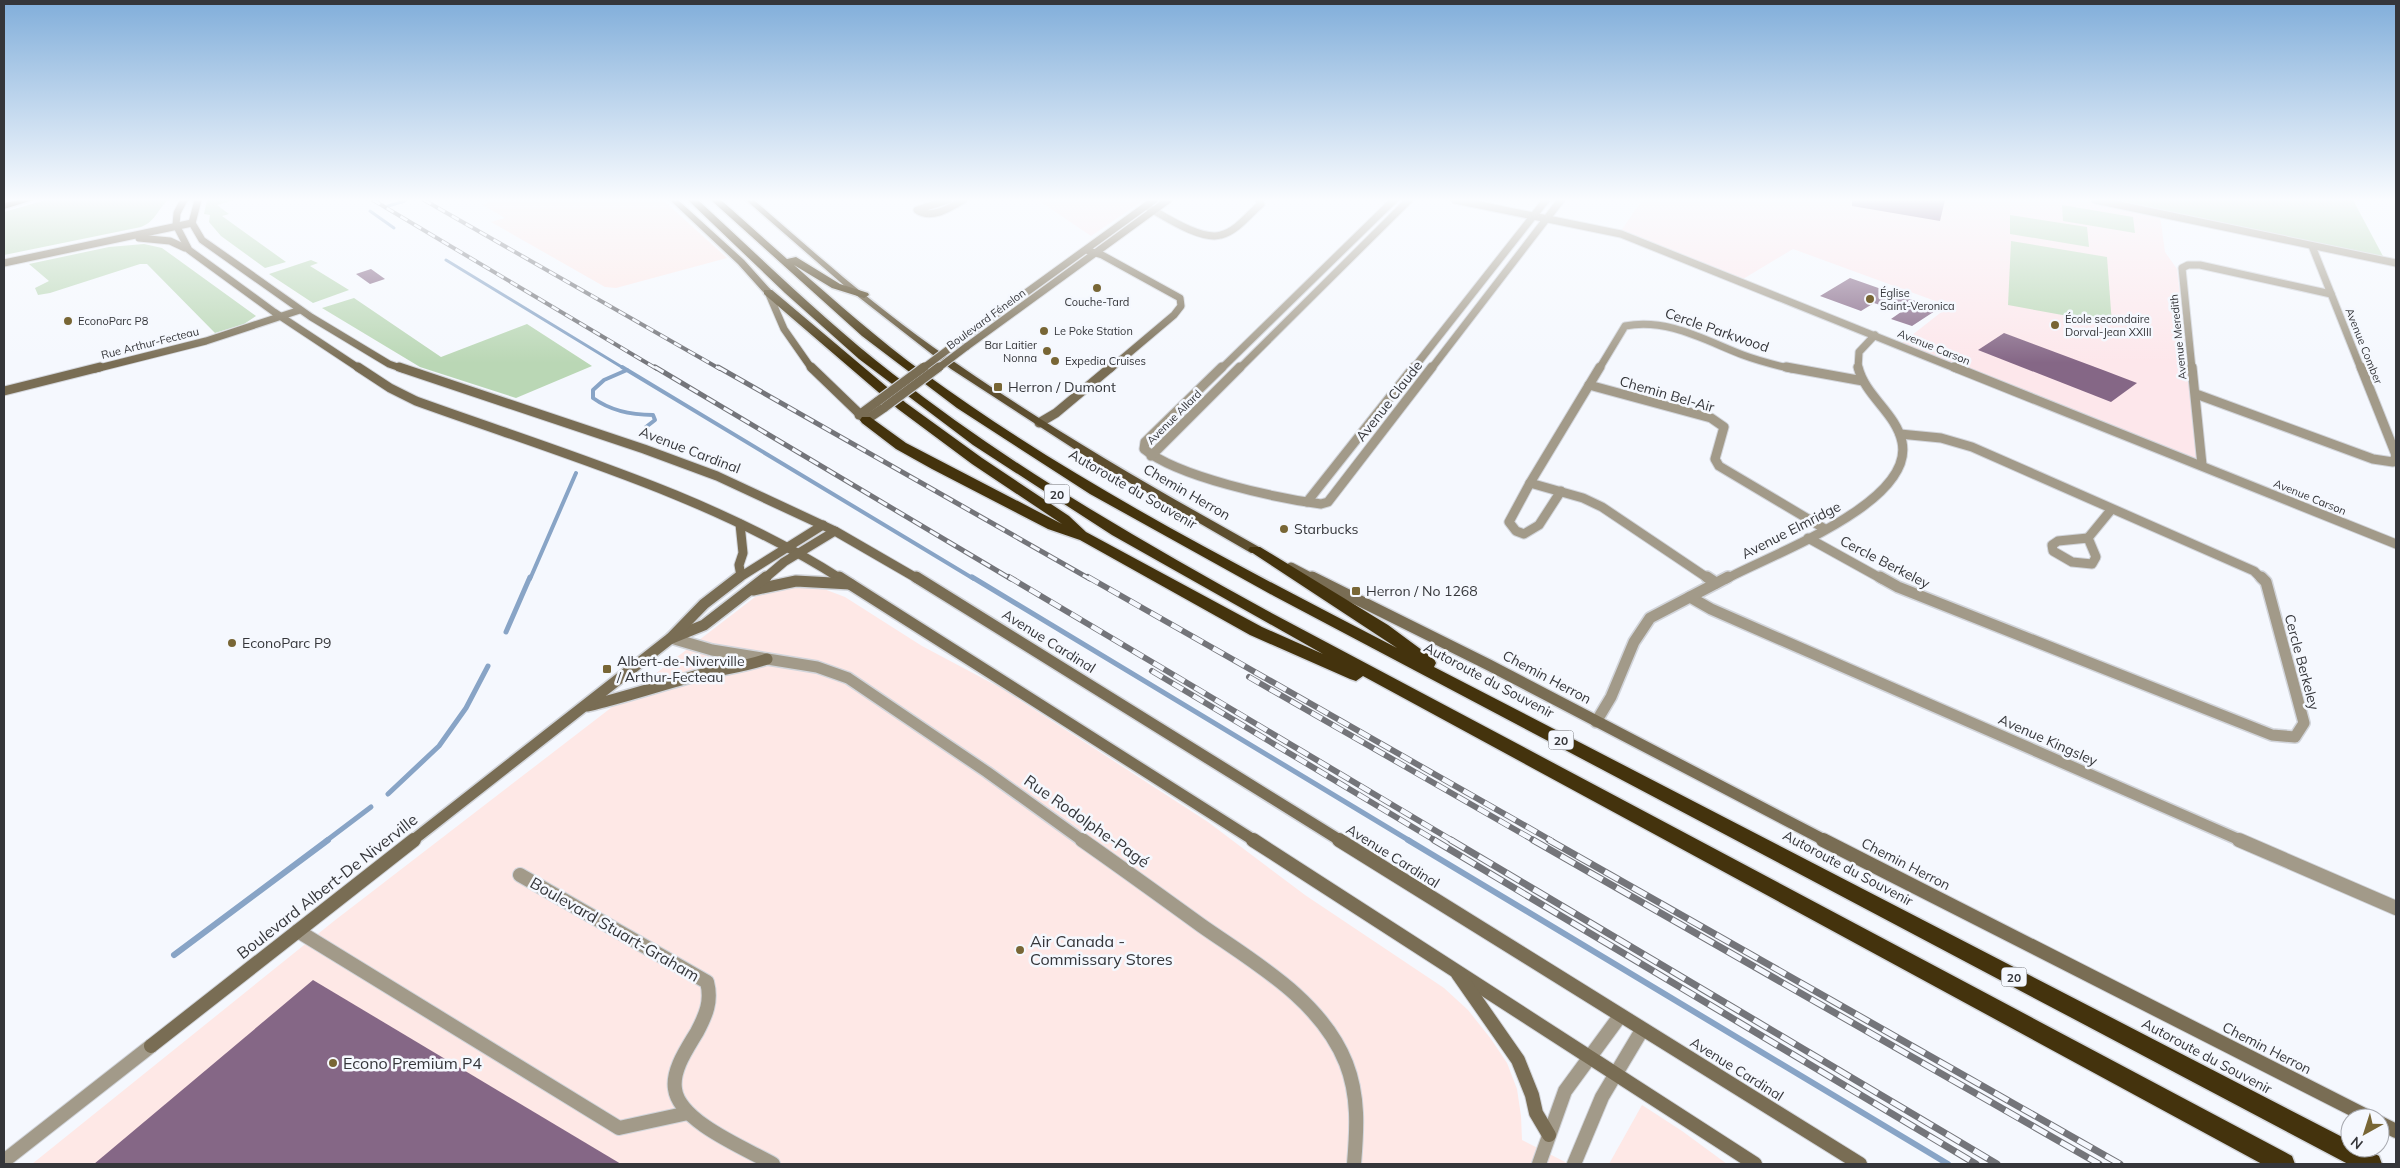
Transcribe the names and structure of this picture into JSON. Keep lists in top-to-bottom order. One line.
{"streets":{"highway":["Autoroute du Souvenir","20"],"main road":["Boulevard Fénelon","Rue Arthur-Fecteau","Avenue Cardinal","Chemin Herron","Boulevard Albert-De Niverville"],"street":["Cercle Parkwood","Avenue Meredith","Avenue Comber","Avenue Carson","Chemin Bel-Air","Avenue Claude","Avenue Allard","Avenue Elmridge","Cercle Berkeley","Avenue Kingsley","Rue Rodolphe-Pagé","Boulevard Stuart-Graham"]},"crossings":[["Cercle Parkwood","Chemin Bel-Air"],["Cercle Parkwood","Avenue Elmridge"],["Avenue Meredith","Avenue Comber"],["Avenue Meredith","Avenue Carson"],["Rue Arthur-Fecteau","Avenue Cardinal"],["Avenue Carson","Avenue Elmridge"],["Chemin Bel-Air","Avenue Elmridge"],["Avenue Claude","Avenue Allard"],["Avenue Cardinal","Boulevard Albert-De Niverville"],["Chemin Herron","Avenue Elmridge"],["Avenue Elmridge","Cercle Berkeley"],["Avenue Elmridge","Avenue Kingsley"],["Rue Rodolphe-Pagé","Boulevard Albert-De Niverville"]],"places":{"other":["Couche-Tard","Église Saint-Veronica","EconoParc P8","École secondaire Dorval-Jean XXIII","Le Poke Station","Bar Laitier Nonna","Expedia Cruises","Starbucks","EconoParc P9","Air Canada - Commissary Stores","Econo Premium P4"],"transit":["Herron / Dumont","Herron / No 1268","Albert-de-Niverville / Arthur-Fecteau"]},"north":"bottom left"}
